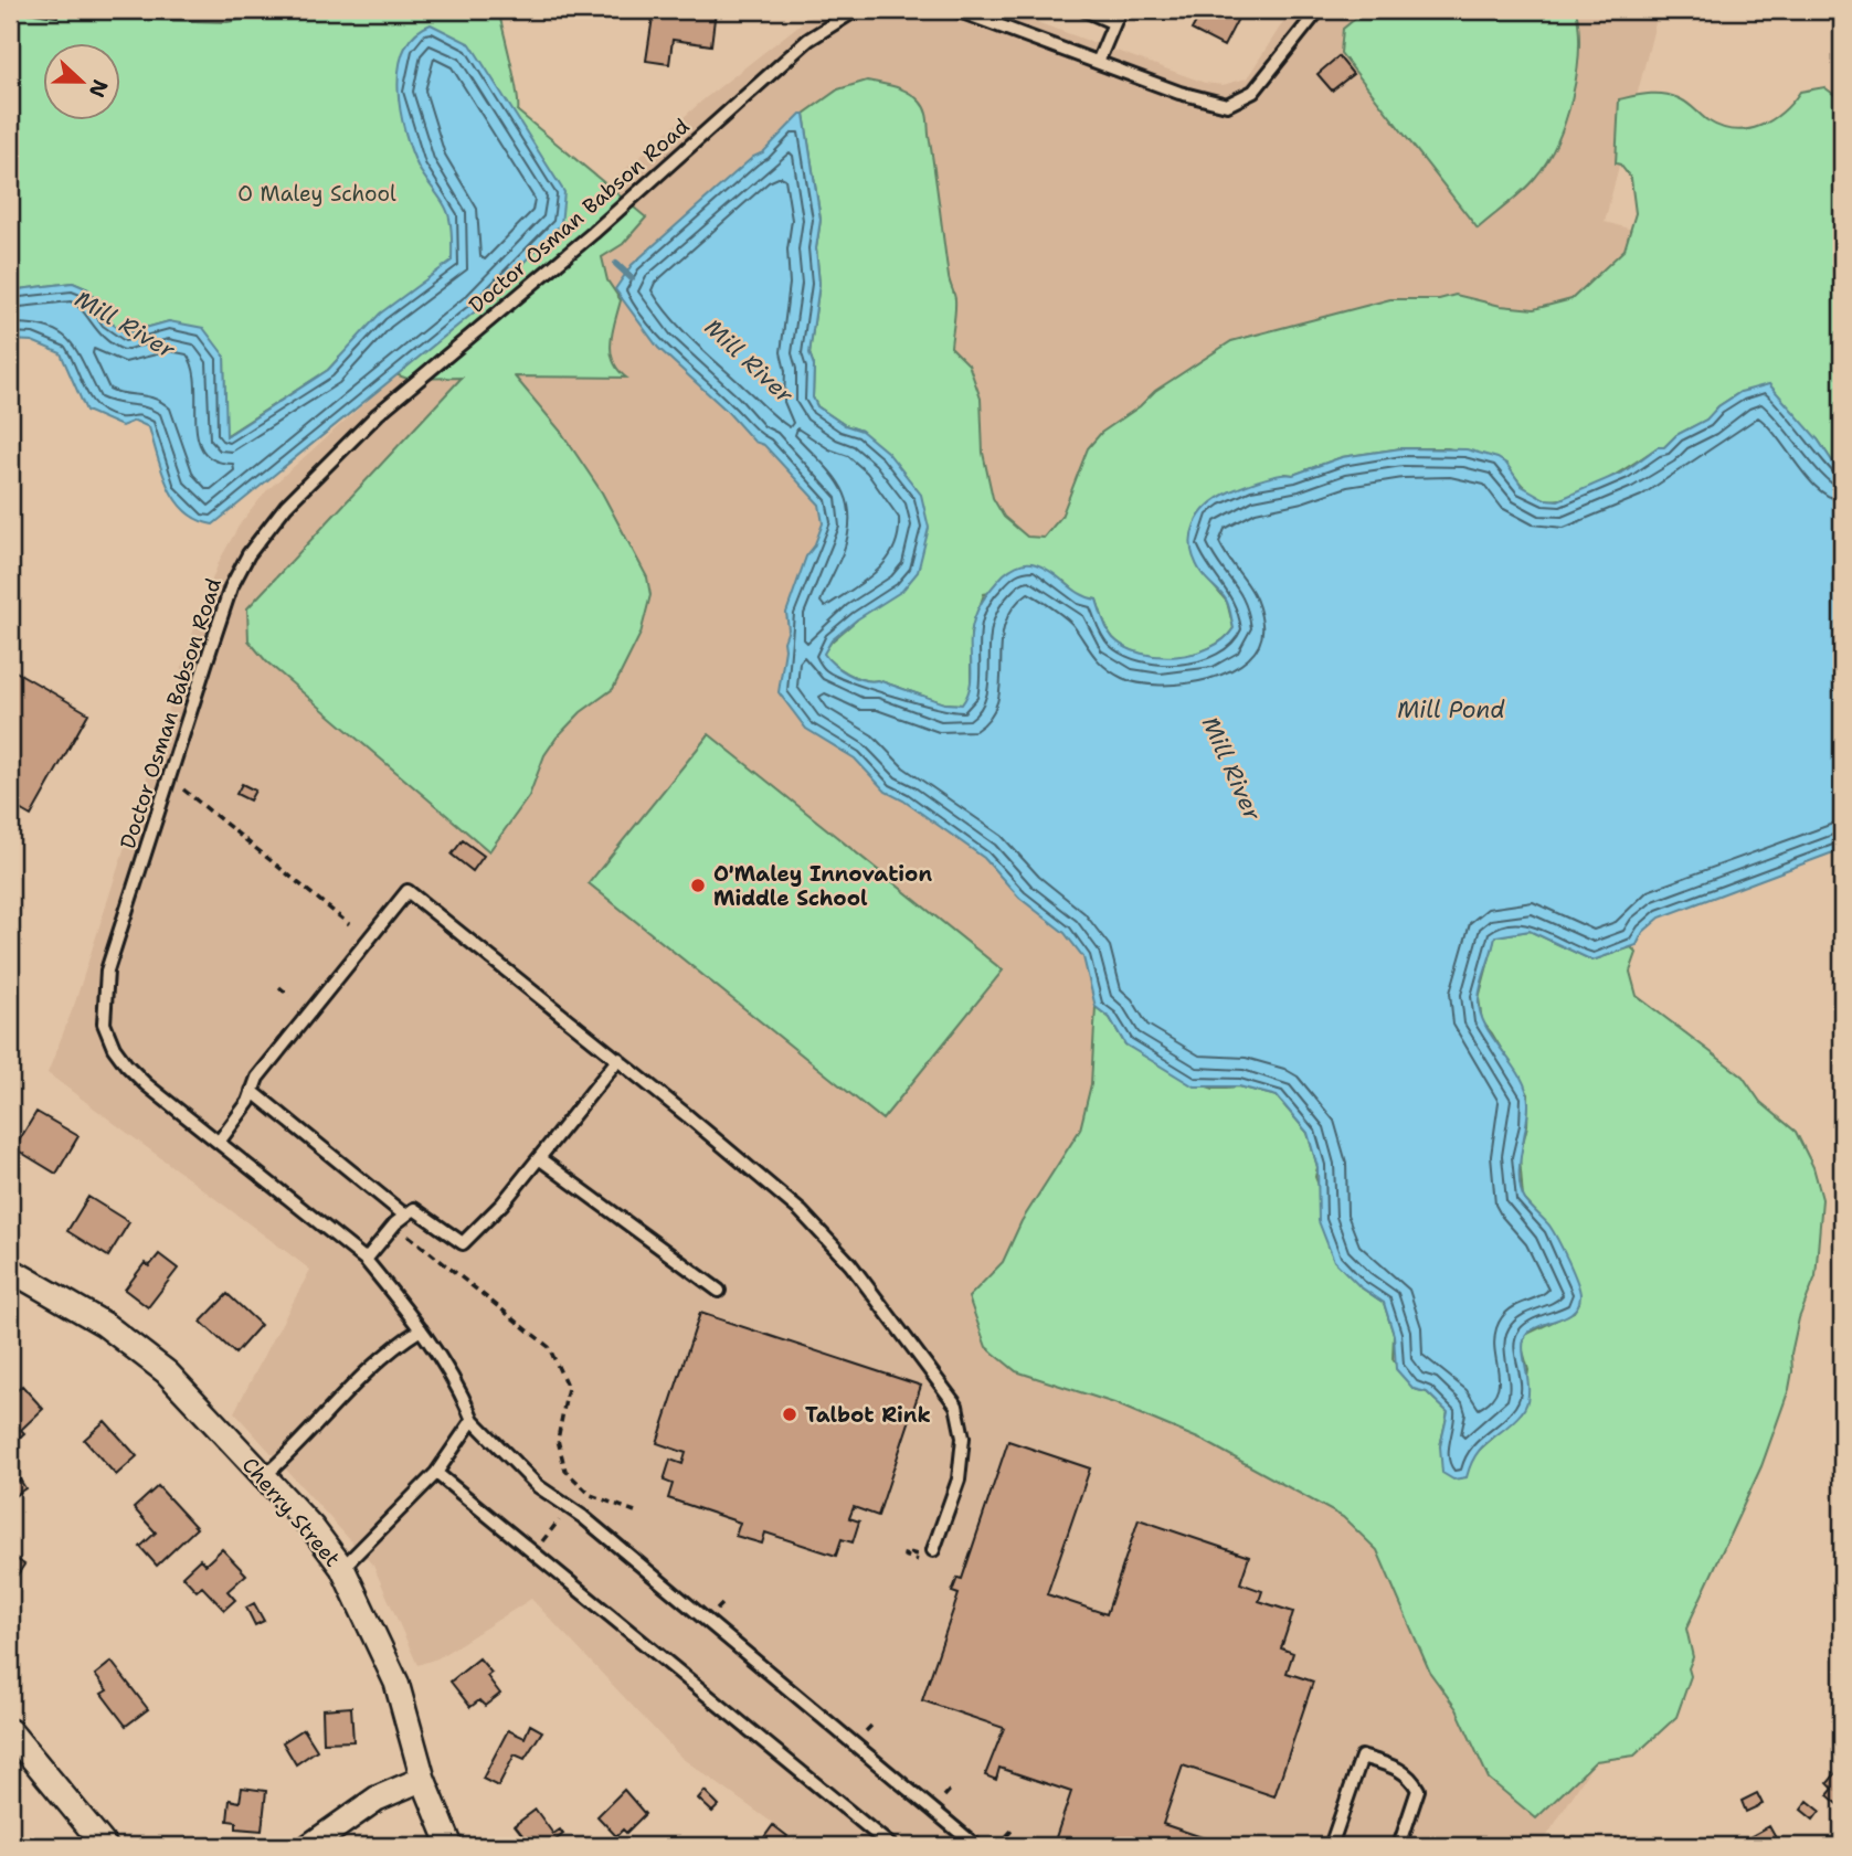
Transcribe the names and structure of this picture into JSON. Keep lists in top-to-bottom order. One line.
{"streets":{"street":["Cherry Street"],"lane":["Doctor Osman Babson Road"]},"water":["Mill River","Mill Pond"],"parks":["O Maley School"],"places":["O'Maley Innovation Middle School","Talbot Rink"],"north":"right"}
